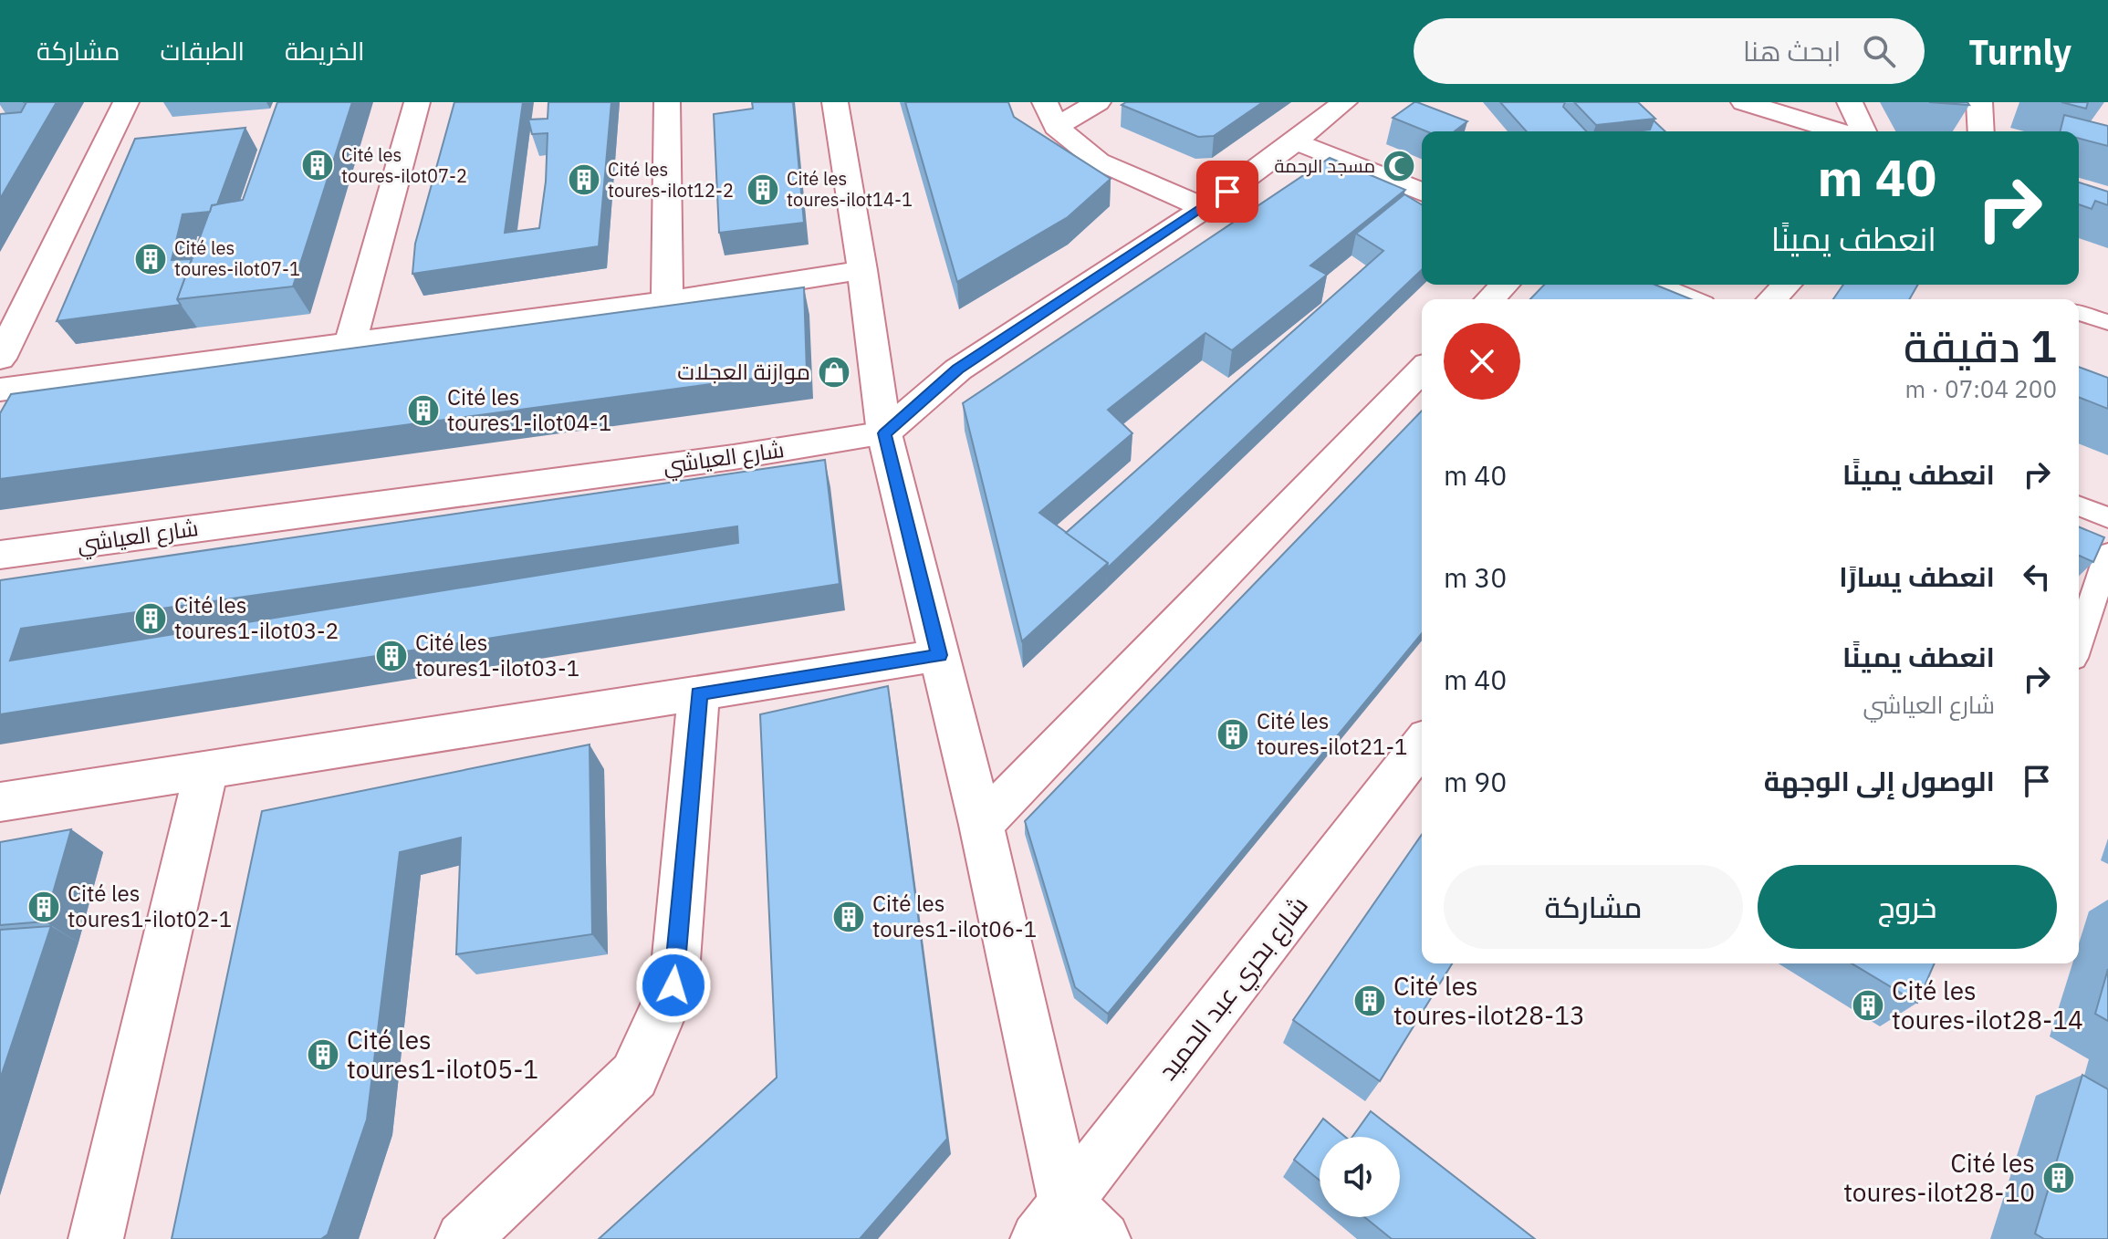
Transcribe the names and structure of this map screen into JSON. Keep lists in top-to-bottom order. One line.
{"streets":{"street":["شارع العياشي","شارع بحري عبد الحميد"]},"places":{"building":["Cité les toures-ilot07-2","Cité les toures-ilot12-2","Cité les toures-ilot14-1","Cité les toures-ilot07-1","Cité les toures1-ilot04-1","Cité les toures1-ilot03-2","Cité les toures1-ilot03-1","Cité les toures-ilot21-1","Cité les toures1-ilot02-1","Cité les toures1-ilot06-1","Cité les toures-ilot28-13","Cité les toures-ilot28-14","Cité les toures1-ilot05-1","Cité les toures-ilot28-10"],"mosque":["مسجد الرحمة"],"shop":["موازنة العجلات"]},"page":{"header":"Turnly","search":"ابحث هنا","nav":["الخريطة","الطبقات","مشاركة"],"turn":["40 m","انعطف يمينًا"],"heading":["1 دقيقة","200 m · 07:04"],"list":[{"name":"انعطف يمينًا","value":"40 m"},{"name":"انعطف يسارًا","value":"30 m"},{"name":"انعطف يمينًا","note":"شارع العياشي","value":"40 m"},{"name":"الوصول إلى الوجهة","value":"90 m"}],"buttons":["خروج","مشاركة"]}}
